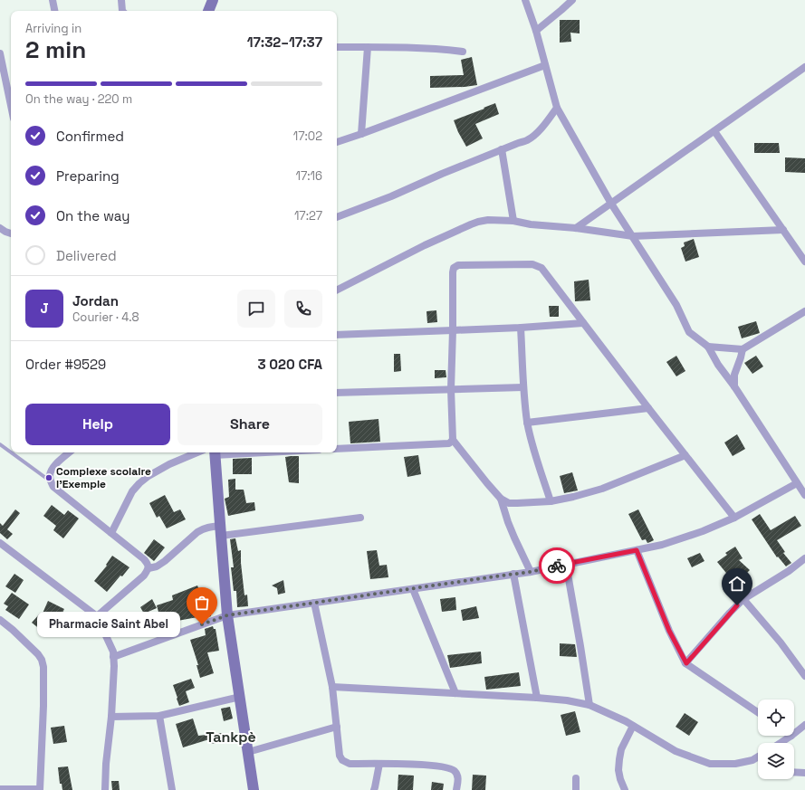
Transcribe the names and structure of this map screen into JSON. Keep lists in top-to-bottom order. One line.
{"districts":["Tankpè"],"places":["Complexe scolaire l'Exemple","Pharmacie Saint Abel"],"page":{"heading":["2 min","Arriving in","17:32–17:37"],"panel":["Jordan","Courier · 4.8","Order #9529","3 020 CFA"],"bar":"On the way · 220 m","list":[["Confirmed","17:02"],["Preparing","17:16"],["On the way","17:27"],"Delivered"],"round":"J","buttons":["Help","Share"],"bubble":"Pharmacie Saint Abel"}}
